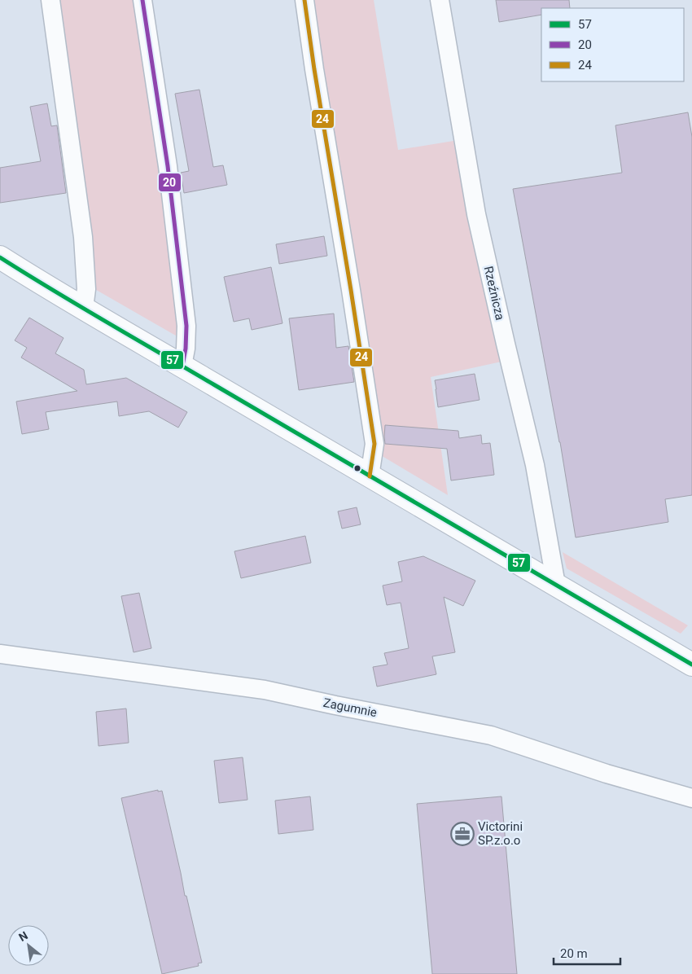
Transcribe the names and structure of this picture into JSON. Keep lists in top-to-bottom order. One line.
{"streets":{"street":["Rzeźnicza","Zagumnie"]},"places":{"office":["Victorini SP.z.o.o"]},"lines":["transit line 20","transit line 24","transit line 57"],"legend":["57","20","24"],"scale_bar":"20 m","north":"top left"}
